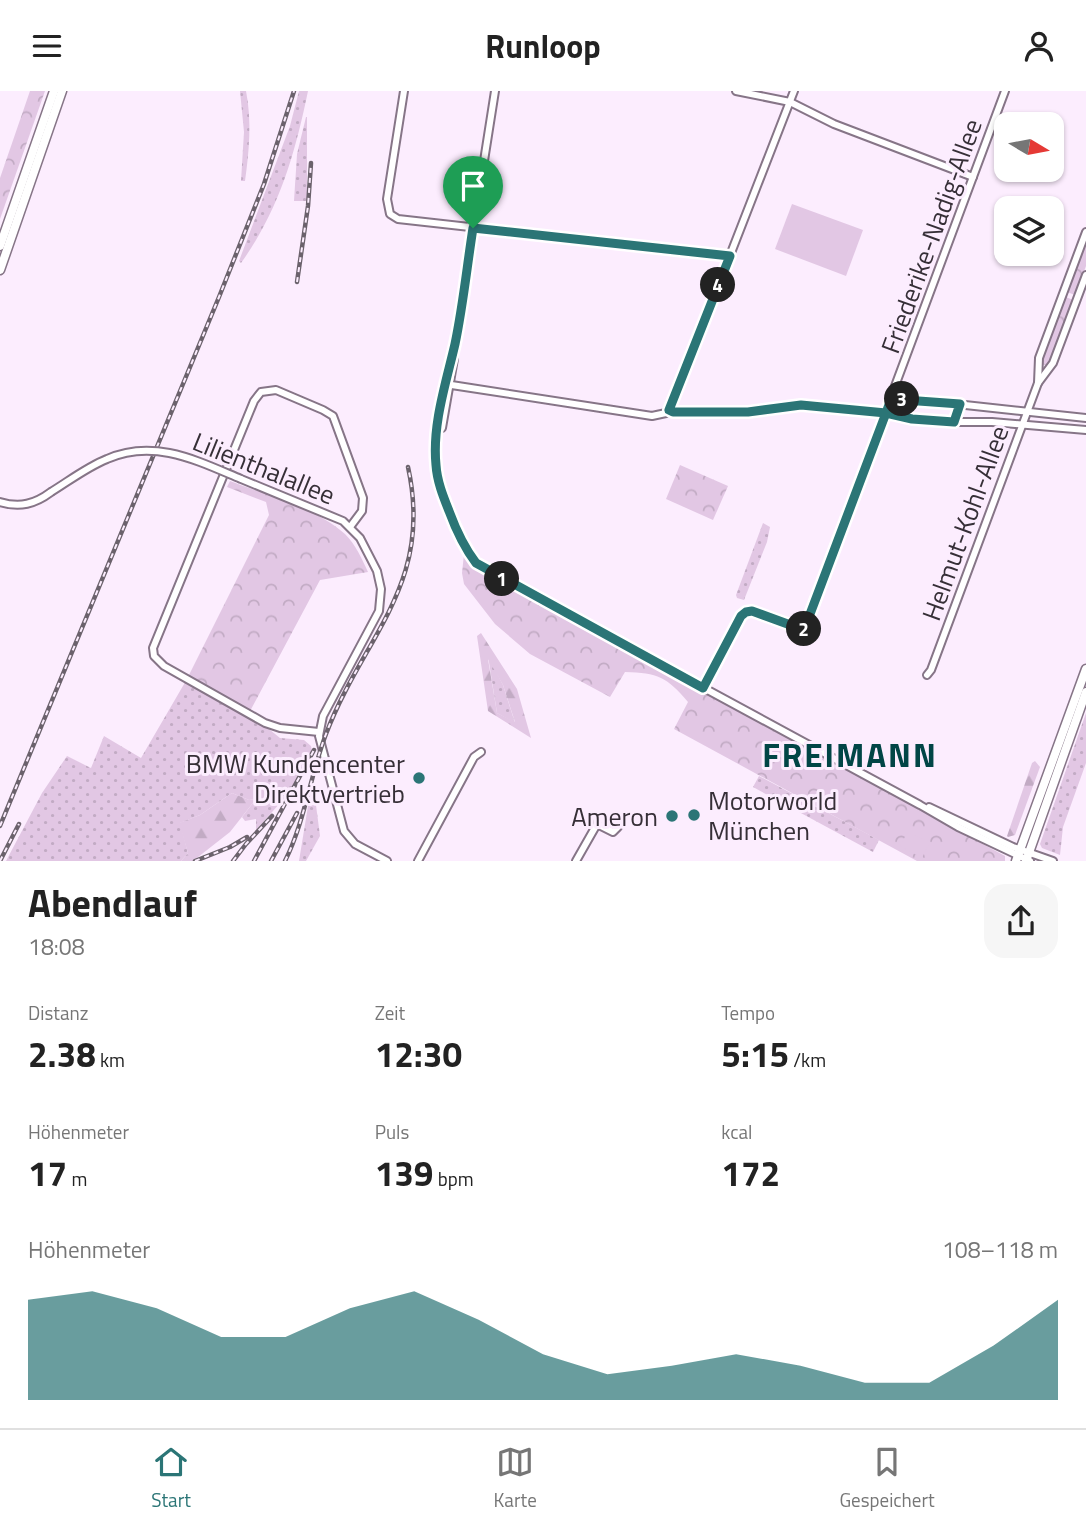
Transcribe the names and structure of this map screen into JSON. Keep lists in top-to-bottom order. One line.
{"streets":{"street":["Friederike-Nadig-Allee","Lilienthalallee","Helmut-Kohl-Allee"]},"districts":["FREIMANN"],"places":["BMW Kundencenter Direktvertrieb","Motorworld München","Ameron"],"north":"right","page":{"header":"Runloop","pins":["4","3","1","2"],"heading":["Abendlauf","18:08"],"stats":[["Distanz","2.38 km"],["Zeit","12:30"],["Tempo","5:15 /km"],["Höhenmeter","17 m"],["Puls","139 bpm"],["kcal","172"]],"chart":["Höhenmeter","108–118 m"],"tabs":["Start","Karte","Gespeichert"]}}
